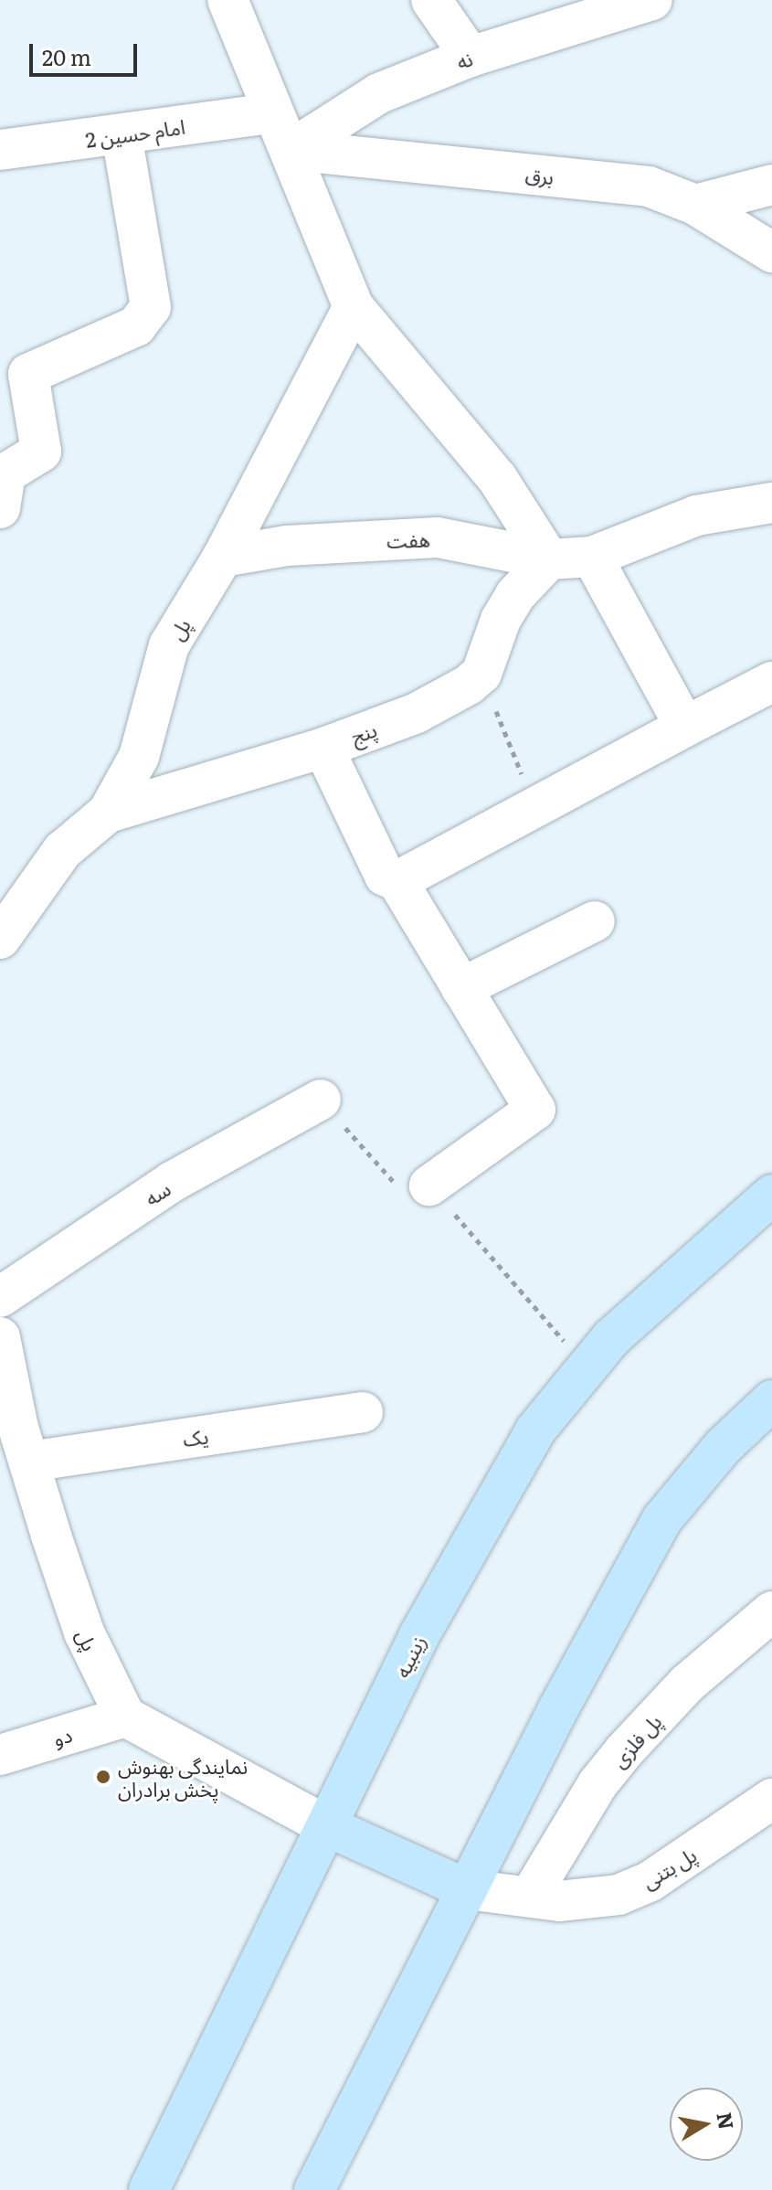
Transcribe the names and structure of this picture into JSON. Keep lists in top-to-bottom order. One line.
{"streets":{"main road":["زینبیه"],"street":["نه","امام حسین 2","برق","هفت","پل","پنج","سه","یک","دو","پل فلزی","پل بتنی"]},"crossings":[["نه","برق"],["هفت","پل"],["پل","پنج"],["پل","یک"],["پل","دو"],["پل فلزی","پل بتنی"]],"places":["نمایندگی بهنوش پخش برادران"],"scale_bar":"20 m","north":"right"}
